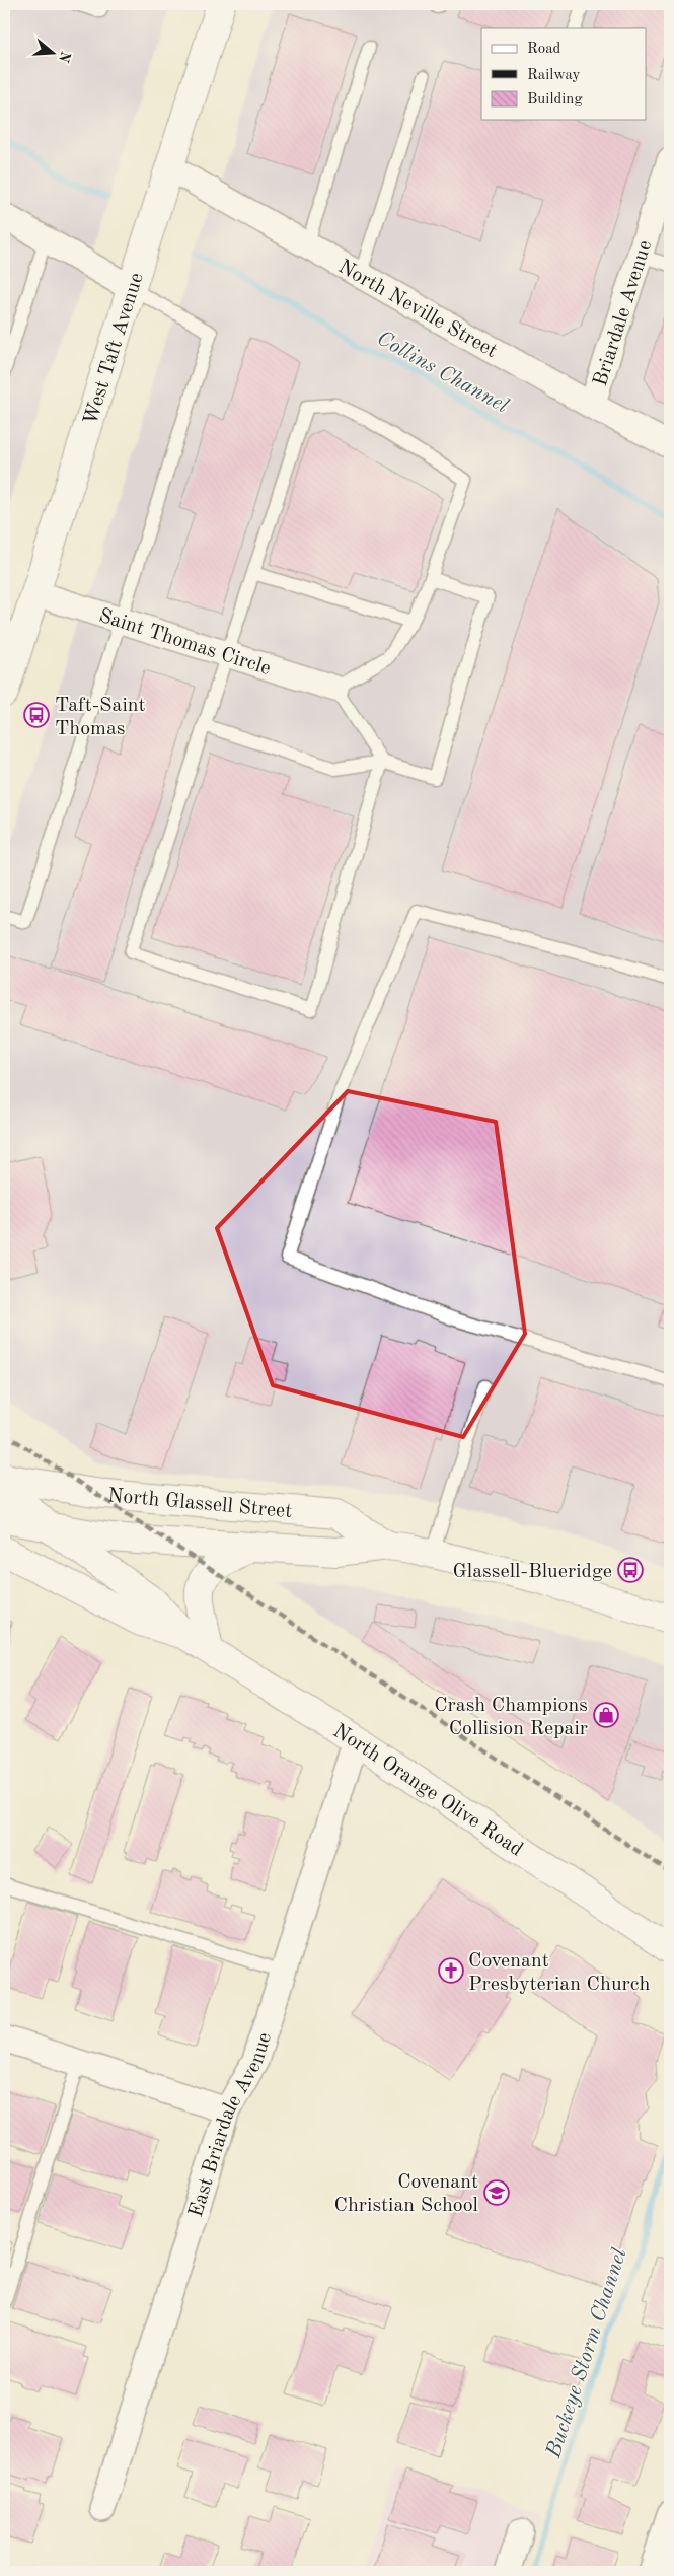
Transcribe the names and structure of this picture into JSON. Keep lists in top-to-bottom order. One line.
{"streets":{"main road":["West Taft Avenue","North Glassell Street","North Orange Olive Road"],"street":["North Neville Street","Briardale Avenue","Saint Thomas Circle","East Briardale Avenue"]},"crossings":[["North Neville Street","Briardale Avenue"],["North Neville Street","West Taft Avenue"],["West Taft Avenue","Saint Thomas Circle"],["North Glassell Street","North Orange Olive Road"],["North Orange Olive Road","East Briardale Avenue"]],"water":["Collins Channel","Buckeye Storm Channel"],"places":{"bus stop":["Taft-Saint Thomas","Glassell-Blueridge"],"shop":["Crash Champions Collision Repair"],"church":["Covenant Presbyterian Church"],"school or university":["Covenant Christian School"]},"legend":["Road","Railway","Building"],"north":"right"}
